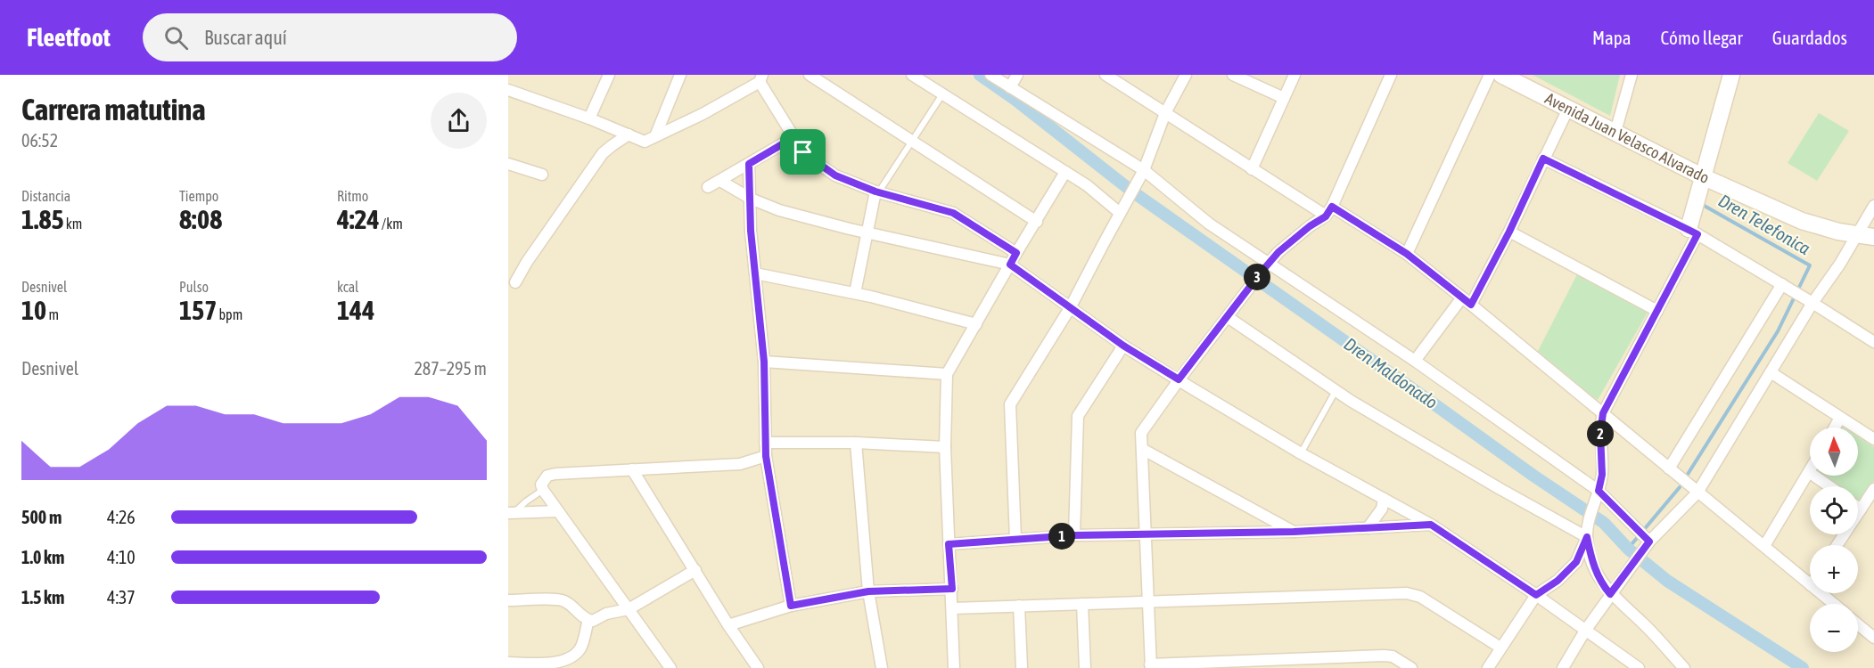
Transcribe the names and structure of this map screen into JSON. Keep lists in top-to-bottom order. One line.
{"streets":{"street":["Avenida Juan Velasco Alvarado"]},"water":["Dren Telefonica","Dren Maldonado"],"north":"top","page":{"header":"Fleetfoot","search":"Buscar aquí","nav":["Mapa","Cómo llegar","Guardados"],"heading":["Carrera matutina","06:52"],"stats":[["Distancia","1.85 km"],["Tiempo","8:08"],["Ritmo","4:24 /km"],["Desnivel","10 m"],["Pulso","157 bpm"],["kcal","144"]],"pins":["3","2","1"],"chart":["Desnivel","287–295 m"],"map_buttons":["+","−"],"list":[{"name":"500 m","note":"4:26"},{"name":"1.0 km","note":"4:10"},{"name":"1.5 km","note":"4:37"}]}}
